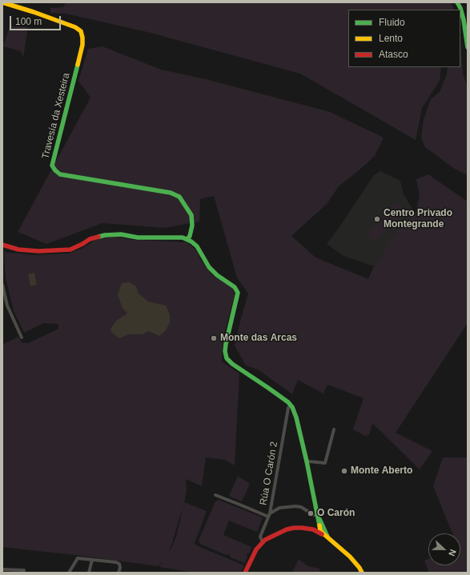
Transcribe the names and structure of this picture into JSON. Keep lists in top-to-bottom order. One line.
{"streets":{"street":["Travesía da Xesteira","Rúa O Carón 2"]},"places":["Centro Privado Montegrande","Monte das Arcas","Monte Aberto","O Carón"],"legend":["Fluido","Lento","Atasco"],"scale_bar":"100 m","north":"right"}
